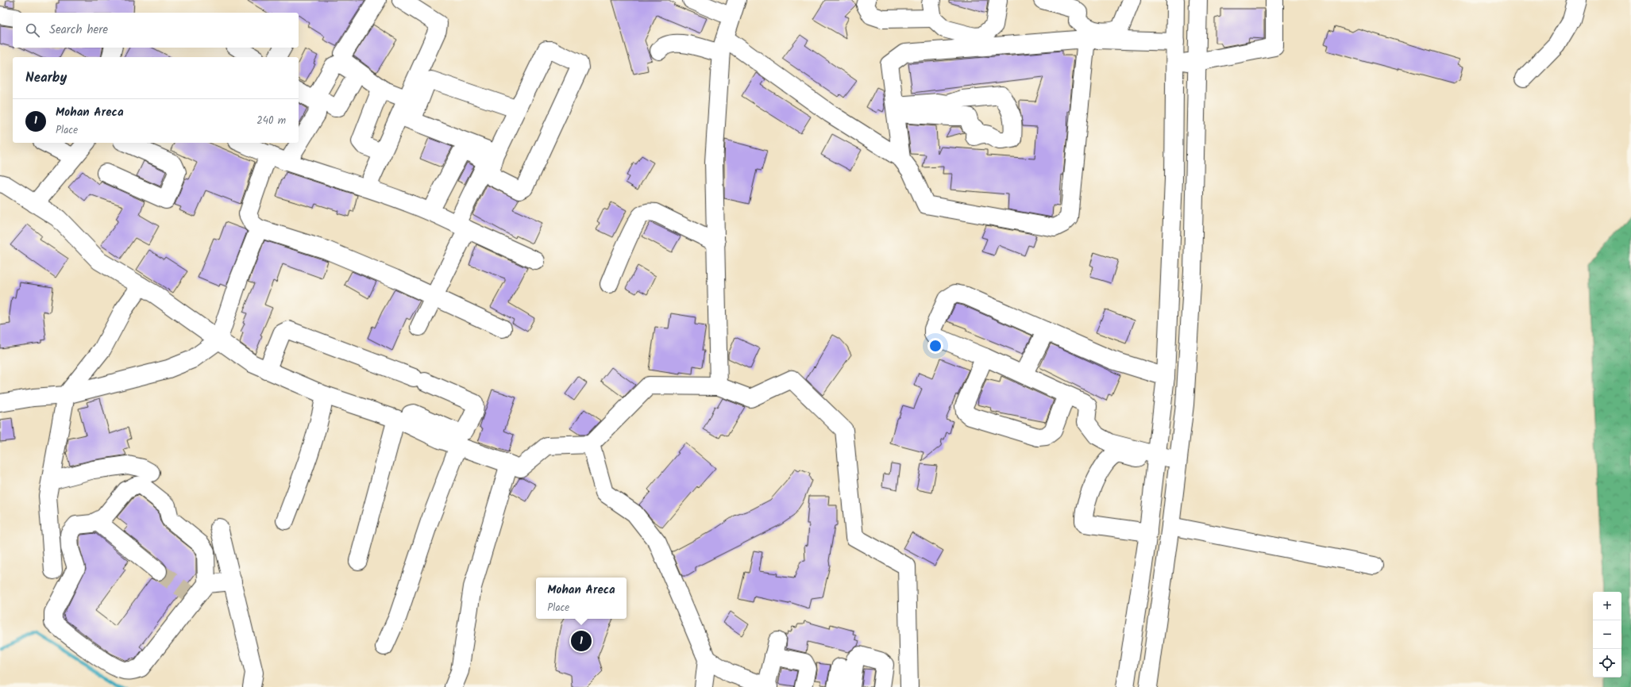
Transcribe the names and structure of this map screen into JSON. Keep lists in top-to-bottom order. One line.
{"page":{"search":"Search here","heading":"Nearby","list":[{"mark":"1","name":"Mohan Areca","note":"Place","value":"240 m"}],"popup":["Mohan Areca","Place"],"map_buttons":["+","−"],"pins":"1"}}
